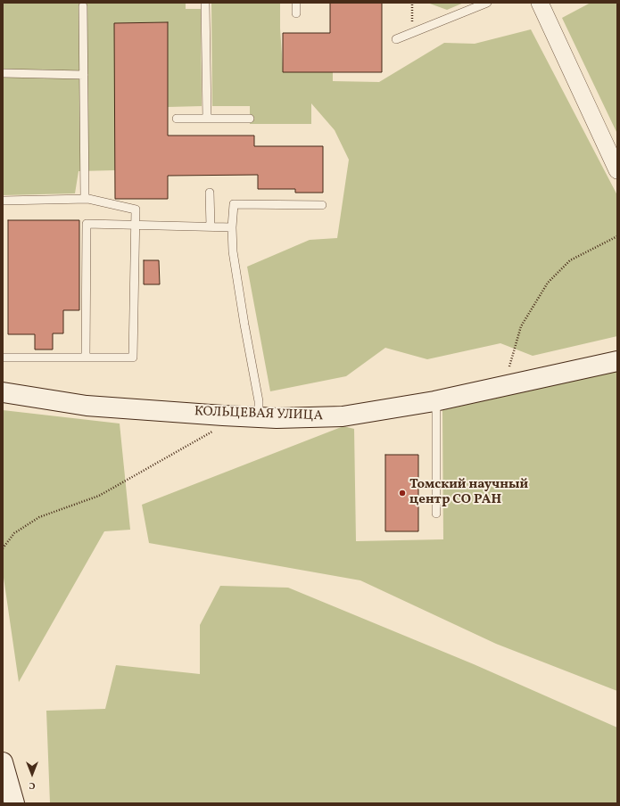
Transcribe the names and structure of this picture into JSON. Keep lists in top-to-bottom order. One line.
{"streets":{"street":["КОЛЬЦЕВАЯ УЛИЦА"]},"places":["Томский научный центр СО РАН"],"north":"bottom"}
